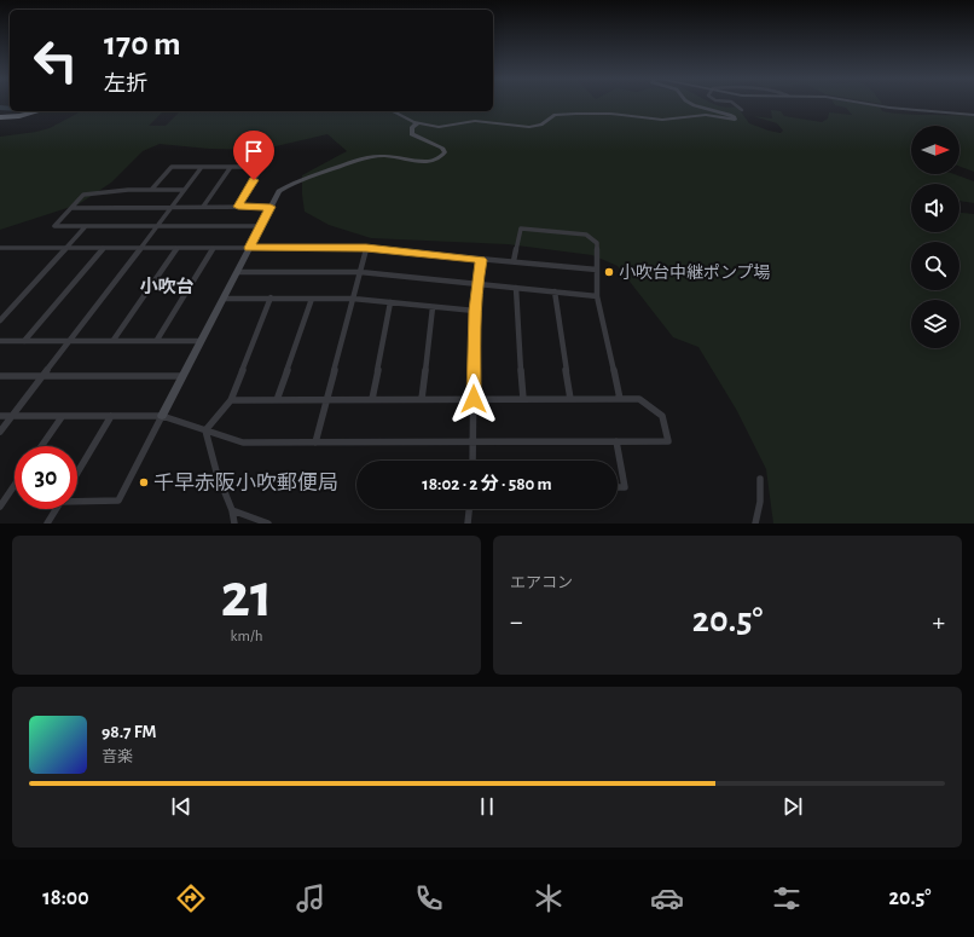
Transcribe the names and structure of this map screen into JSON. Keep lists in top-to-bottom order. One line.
{"districts":["小吹台"],"places":["小吹台中継ポンプ場","千早赤阪小吹郵便局"],"north":"right","page":{"turn":["170 m","左折"],"limit":"30","trip":"18:02 · 2 分 · 580 m","tile":[["21","km/h"],"エアコン"],"heat":["−","20.5°","+"],"song":["98.7 FM","音楽"],"tabs":["18:00","20.5°"]}}
